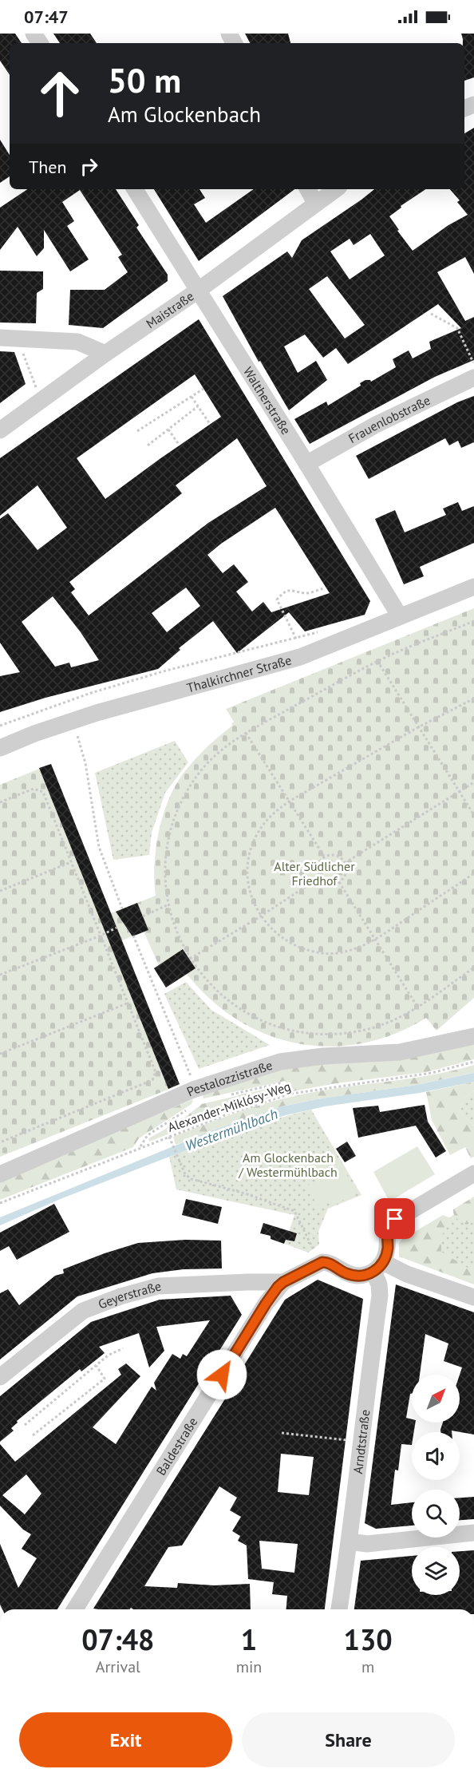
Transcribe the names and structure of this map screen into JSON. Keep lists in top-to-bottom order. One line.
{"streets":{"street":["Maistraße","Waltherstraße","Frauenlobstraße","Thalkirchner Straße","Pestalozzistraße","Geyerstraße","Arndtstraße","Baldestraße"],"path":["Alexander-Miklósy-Weg"]},"crossings":[["Maistraße","Waltherstraße"],["Waltherstraße","Frauenlobstraße"],["Waltherstraße","Thalkirchner Straße"],["Geyerstraße","Baldestraße"]],"water":["Westermühlbach"],"parks":["Alter Südlicher Friedhof","Am Glockenbach / Westermühlbach"],"north":"top right","page":{"status":"07:47","turn":["50 m","Am Glockenbach"],"then":"Then","eta":["07:48","Arrival","1","min","130","m"],"buttons":["Exit","Share"]}}
